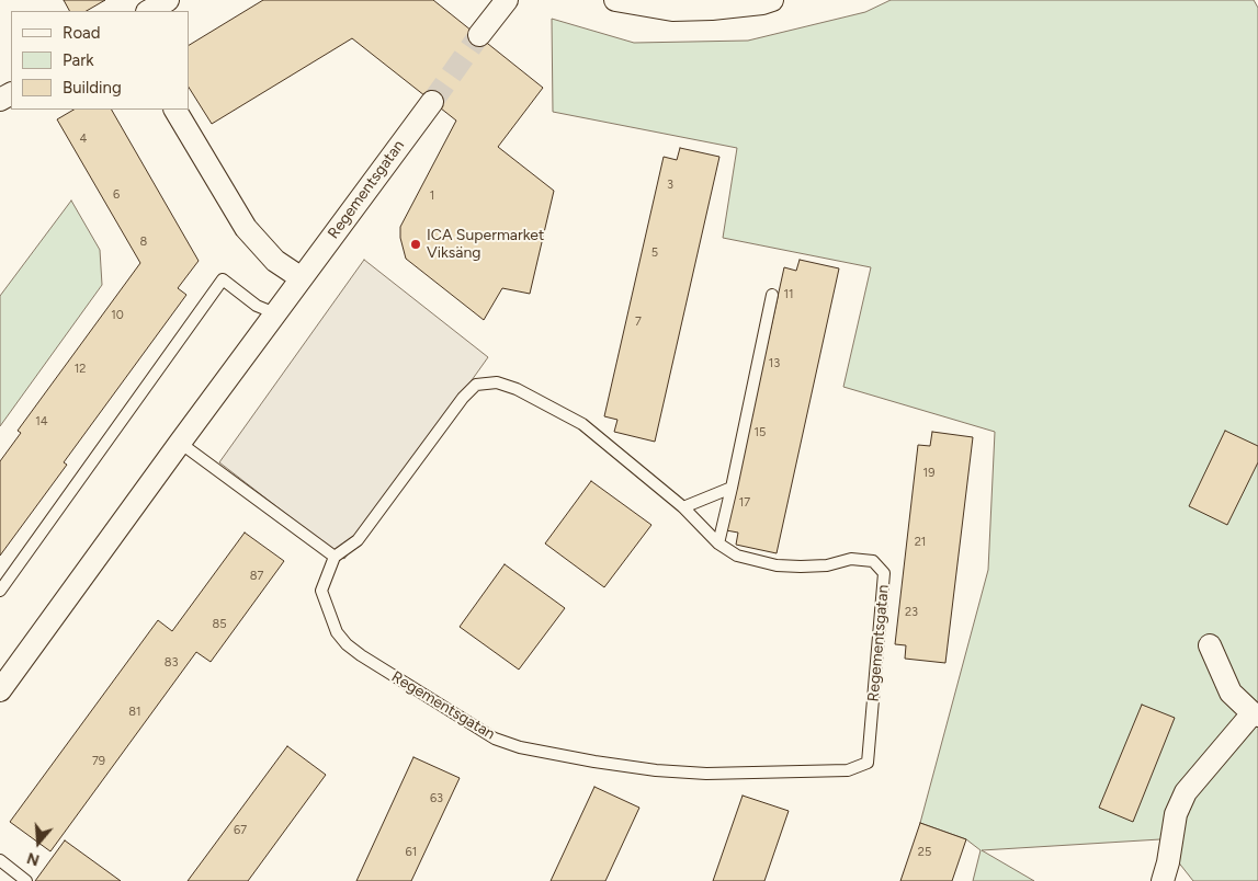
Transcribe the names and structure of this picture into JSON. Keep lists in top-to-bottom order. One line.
{"streets":{"street":["Regementsgatan"]},"places":["ICA Supermarket Viksäng"],"house_numbers":["4","3","6","1","8","5","11","10","7","13","12","14","15","19","17","21","87","23","85","83","81","79","63","67","61","25"],"legend":["Road","Park","Building"],"north":"bottom"}
